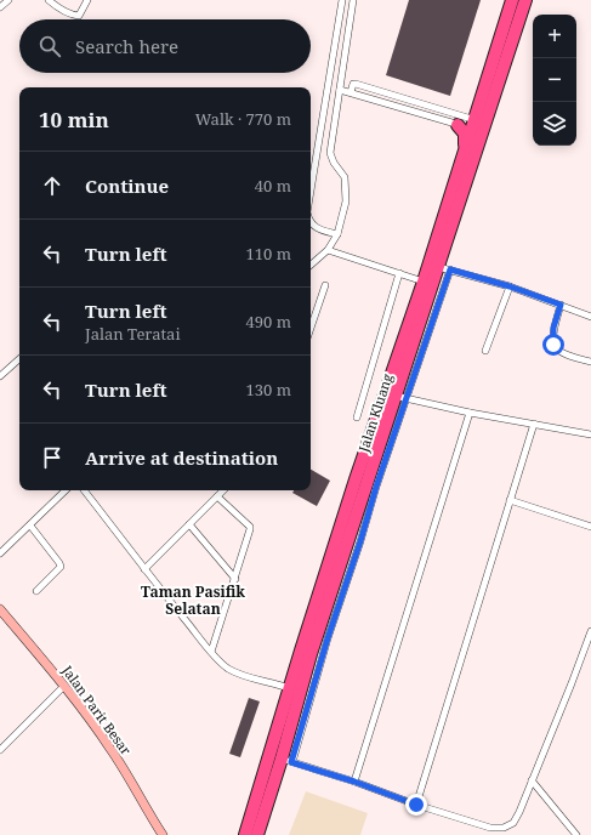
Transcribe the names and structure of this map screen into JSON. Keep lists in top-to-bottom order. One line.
{"streets":{"highway":["Jalan Kluang"],"street":["Jalan Parit Besar"]},"districts":["Taman Pasifik Selatan"],"page":{"map_buttons":["+","−"],"search":"Search here","heading":["10 min","Walk · 770 m"],"list":[["Continue","40 m"],["Turn left","110 m"],["Turn left","Jalan Teratai","490 m"],["Turn left","130 m"],"Arrive at destination"]}}
